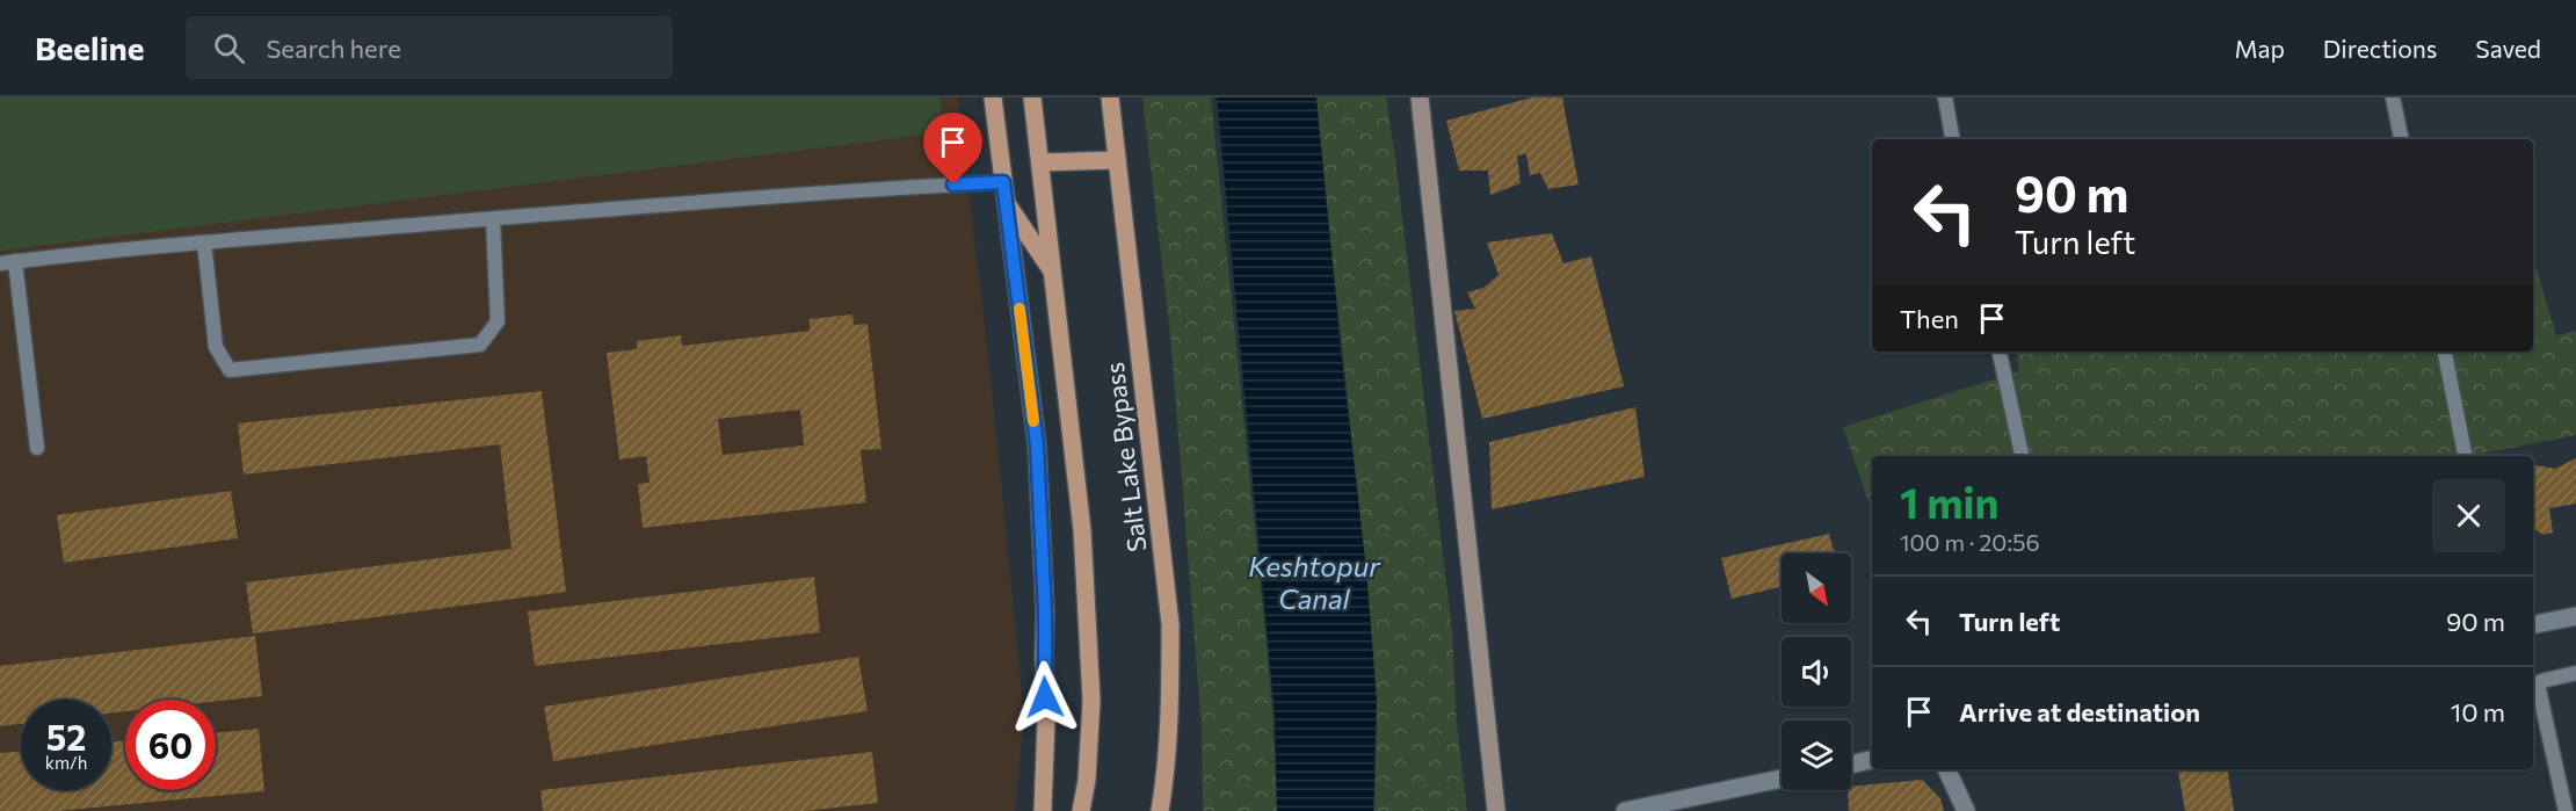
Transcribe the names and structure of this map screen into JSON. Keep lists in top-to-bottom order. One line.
{"streets":{"main road":["Salt Lake Bypass"]},"water":["Keshtopur Canal"],"north":"bottom right","page":{"header":"Beeline","search":"Search here","nav":["Map","Directions","Saved"],"turn":["90 m","Turn left"],"then":"Then","heading":["1 min","100 m · 20:56"],"list":[{"name":"Turn left","value":"90 m"},{"name":"Arrive at destination","value":"10 m"}],"speed":"52 km/h","limit":"60"}}
